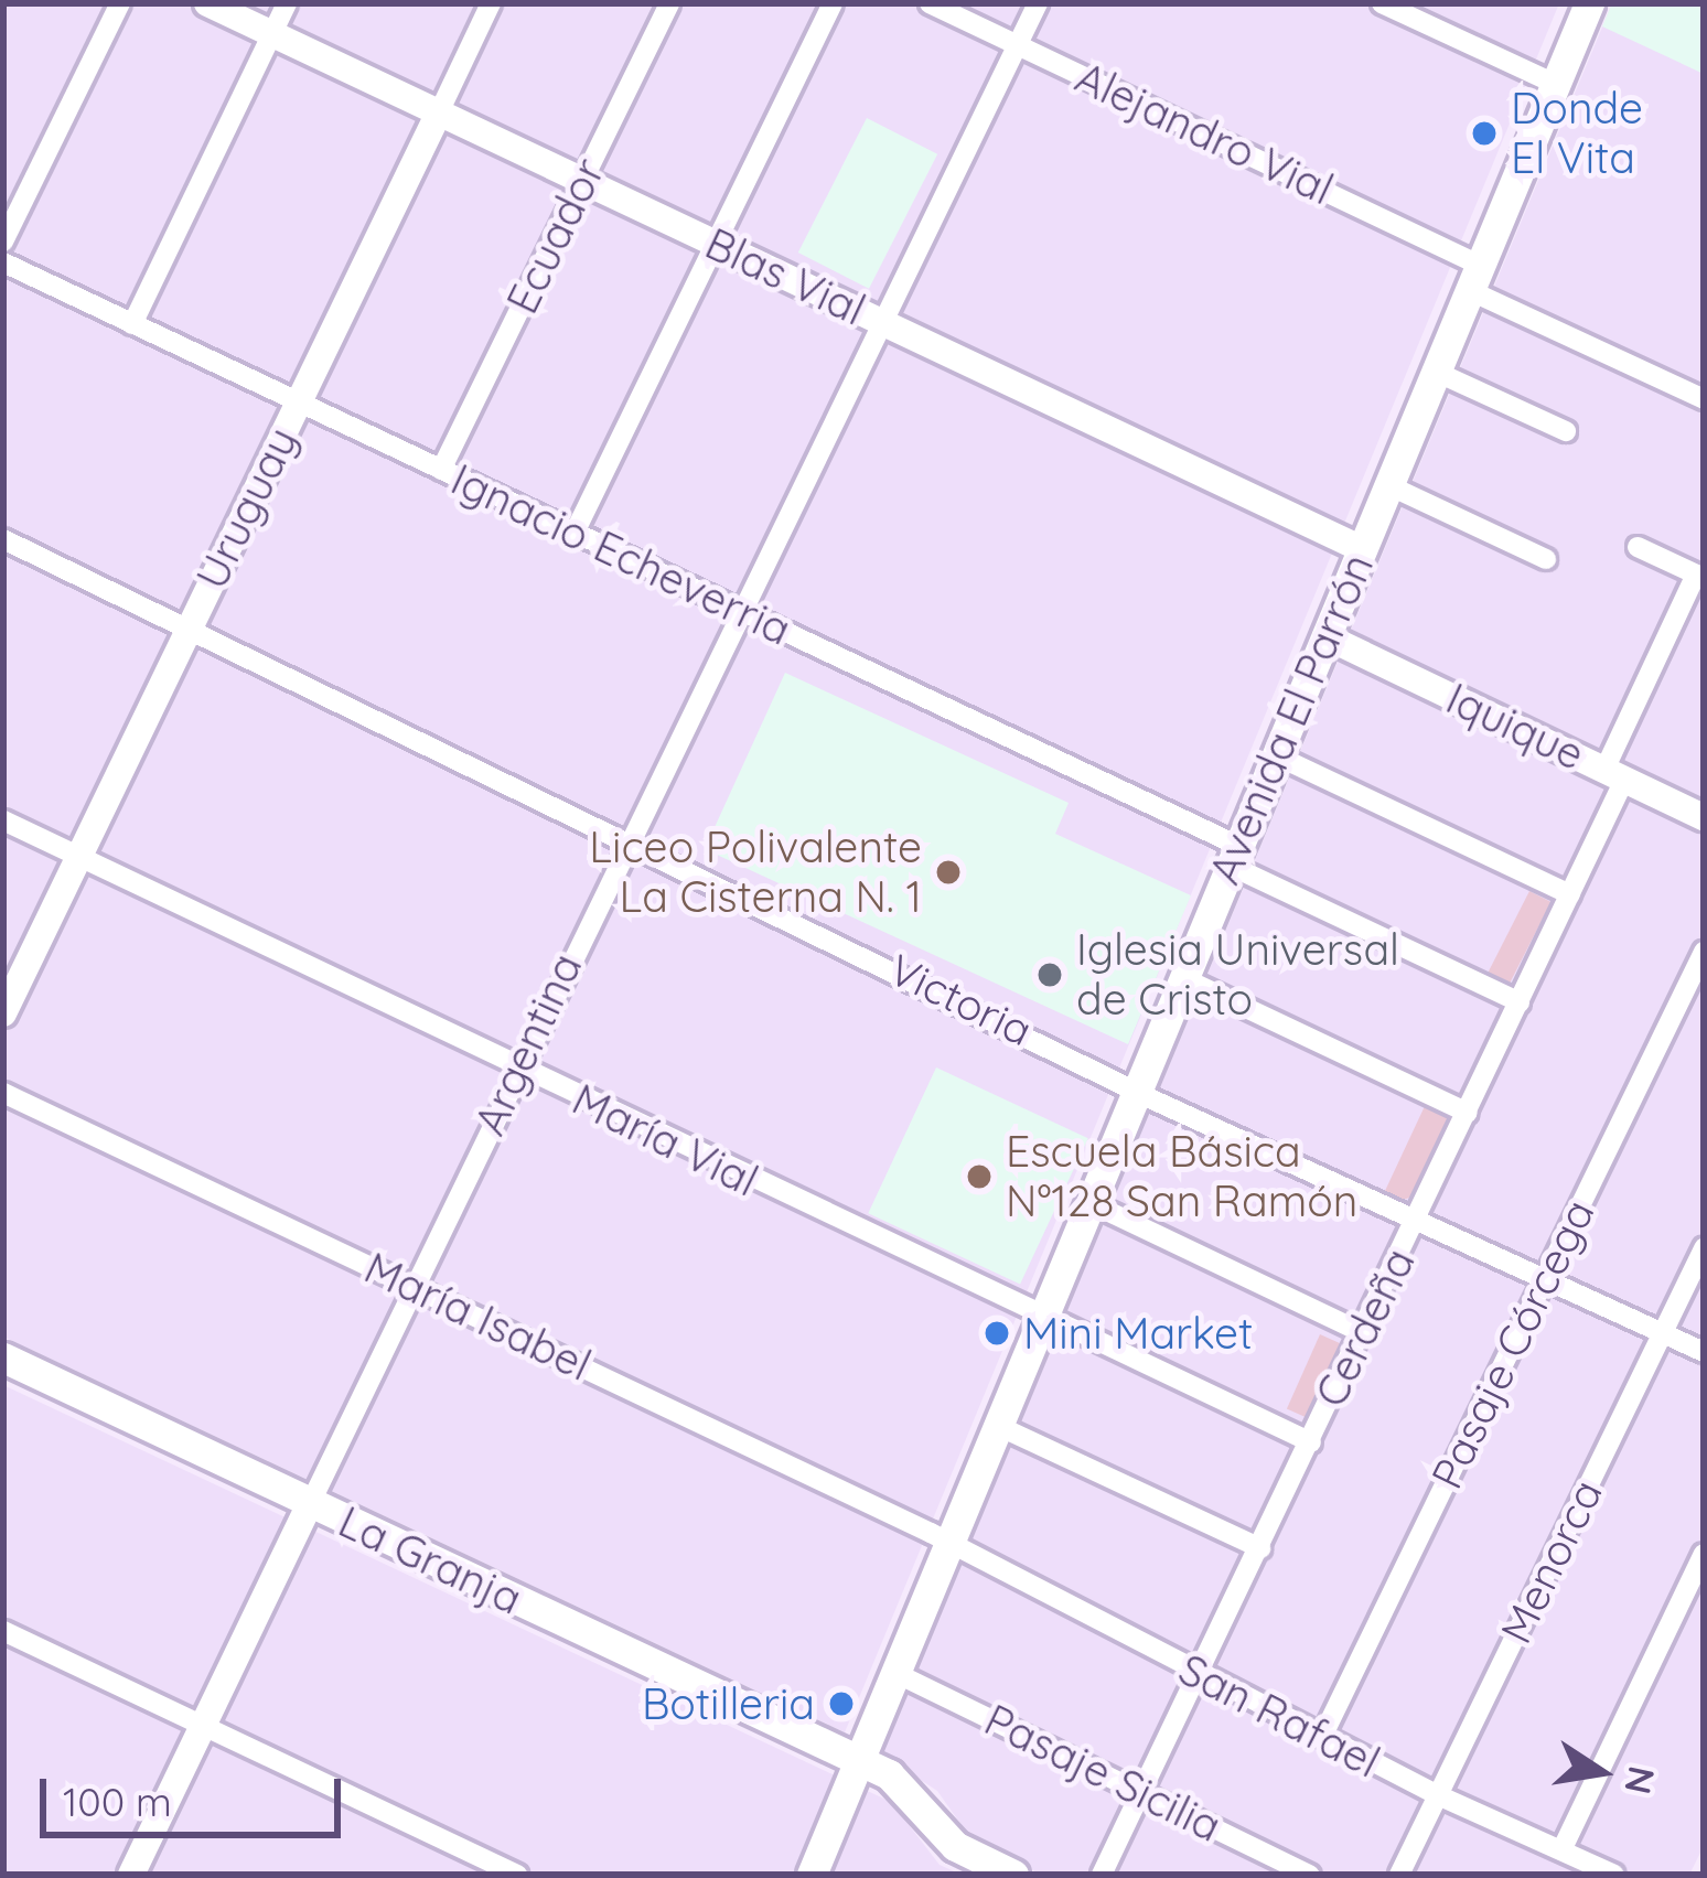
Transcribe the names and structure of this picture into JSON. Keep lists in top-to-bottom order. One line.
{"streets":{"main road":["Avenida El Parrón","La Granja"],"street":["Alejandro Vial","Ecuador","Blas Vial","Uruguay","Ignacio Echeverria","Iquique","Victoria","Argentina","María Vial","María Isabel","Cerdeña","Pasaje Córcega","Menorca","San Rafael","Pasaje Sicilia"]},"crossings":[["Alejandro Vial","Avenida El Parrón"],["Alejandro Vial","Argentina"],["Ecuador","Blas Vial"],["Ecuador","Ignacio Echeverria"],["Blas Vial","Uruguay"],["Blas Vial","Avenida El Parrón"],["Blas Vial","Argentina"],["Uruguay","Ignacio Echeverria"],["Uruguay","Victoria"],["Uruguay","María Vial"],["Ignacio Echeverria","Avenida El Parrón"],["Ignacio Echeverria","Argentina"],["Ignacio Echeverria","Cerdeña"],["Avenida El Parrón","Iquique"],["Avenida El Parrón","Victoria"],["Avenida El Parrón","María Vial"],["Avenida El Parrón","María Isabel"],["Avenida El Parrón","La Granja"],["Avenida El Parrón","San Rafael"],["Avenida El Parrón","Pasaje Sicilia"],["Iquique","Cerdeña"],["Victoria","Argentina"],["Victoria","Cerdeña"],["Victoria","Pasaje Córcega"],["Victoria","Menorca"],["Argentina","María Vial"],["Argentina","María Isabel"],["Argentina","La Granja"],["María Vial","Cerdeña"],["María Isabel","San Rafael"],["Cerdeña","San Rafael"],["Cerdeña","Pasaje Sicilia"],["Pasaje Córcega","San Rafael"],["Menorca","San Rafael"]],"places":["Donde El Vita","Liceo Polivalente La Cisterna N. 1","Iglesia Universal de Cristo","Escuela Básica N°128 San Ramón","Mini Market","Botilleria"],"scale_bar":"100 m","north":"right"}
